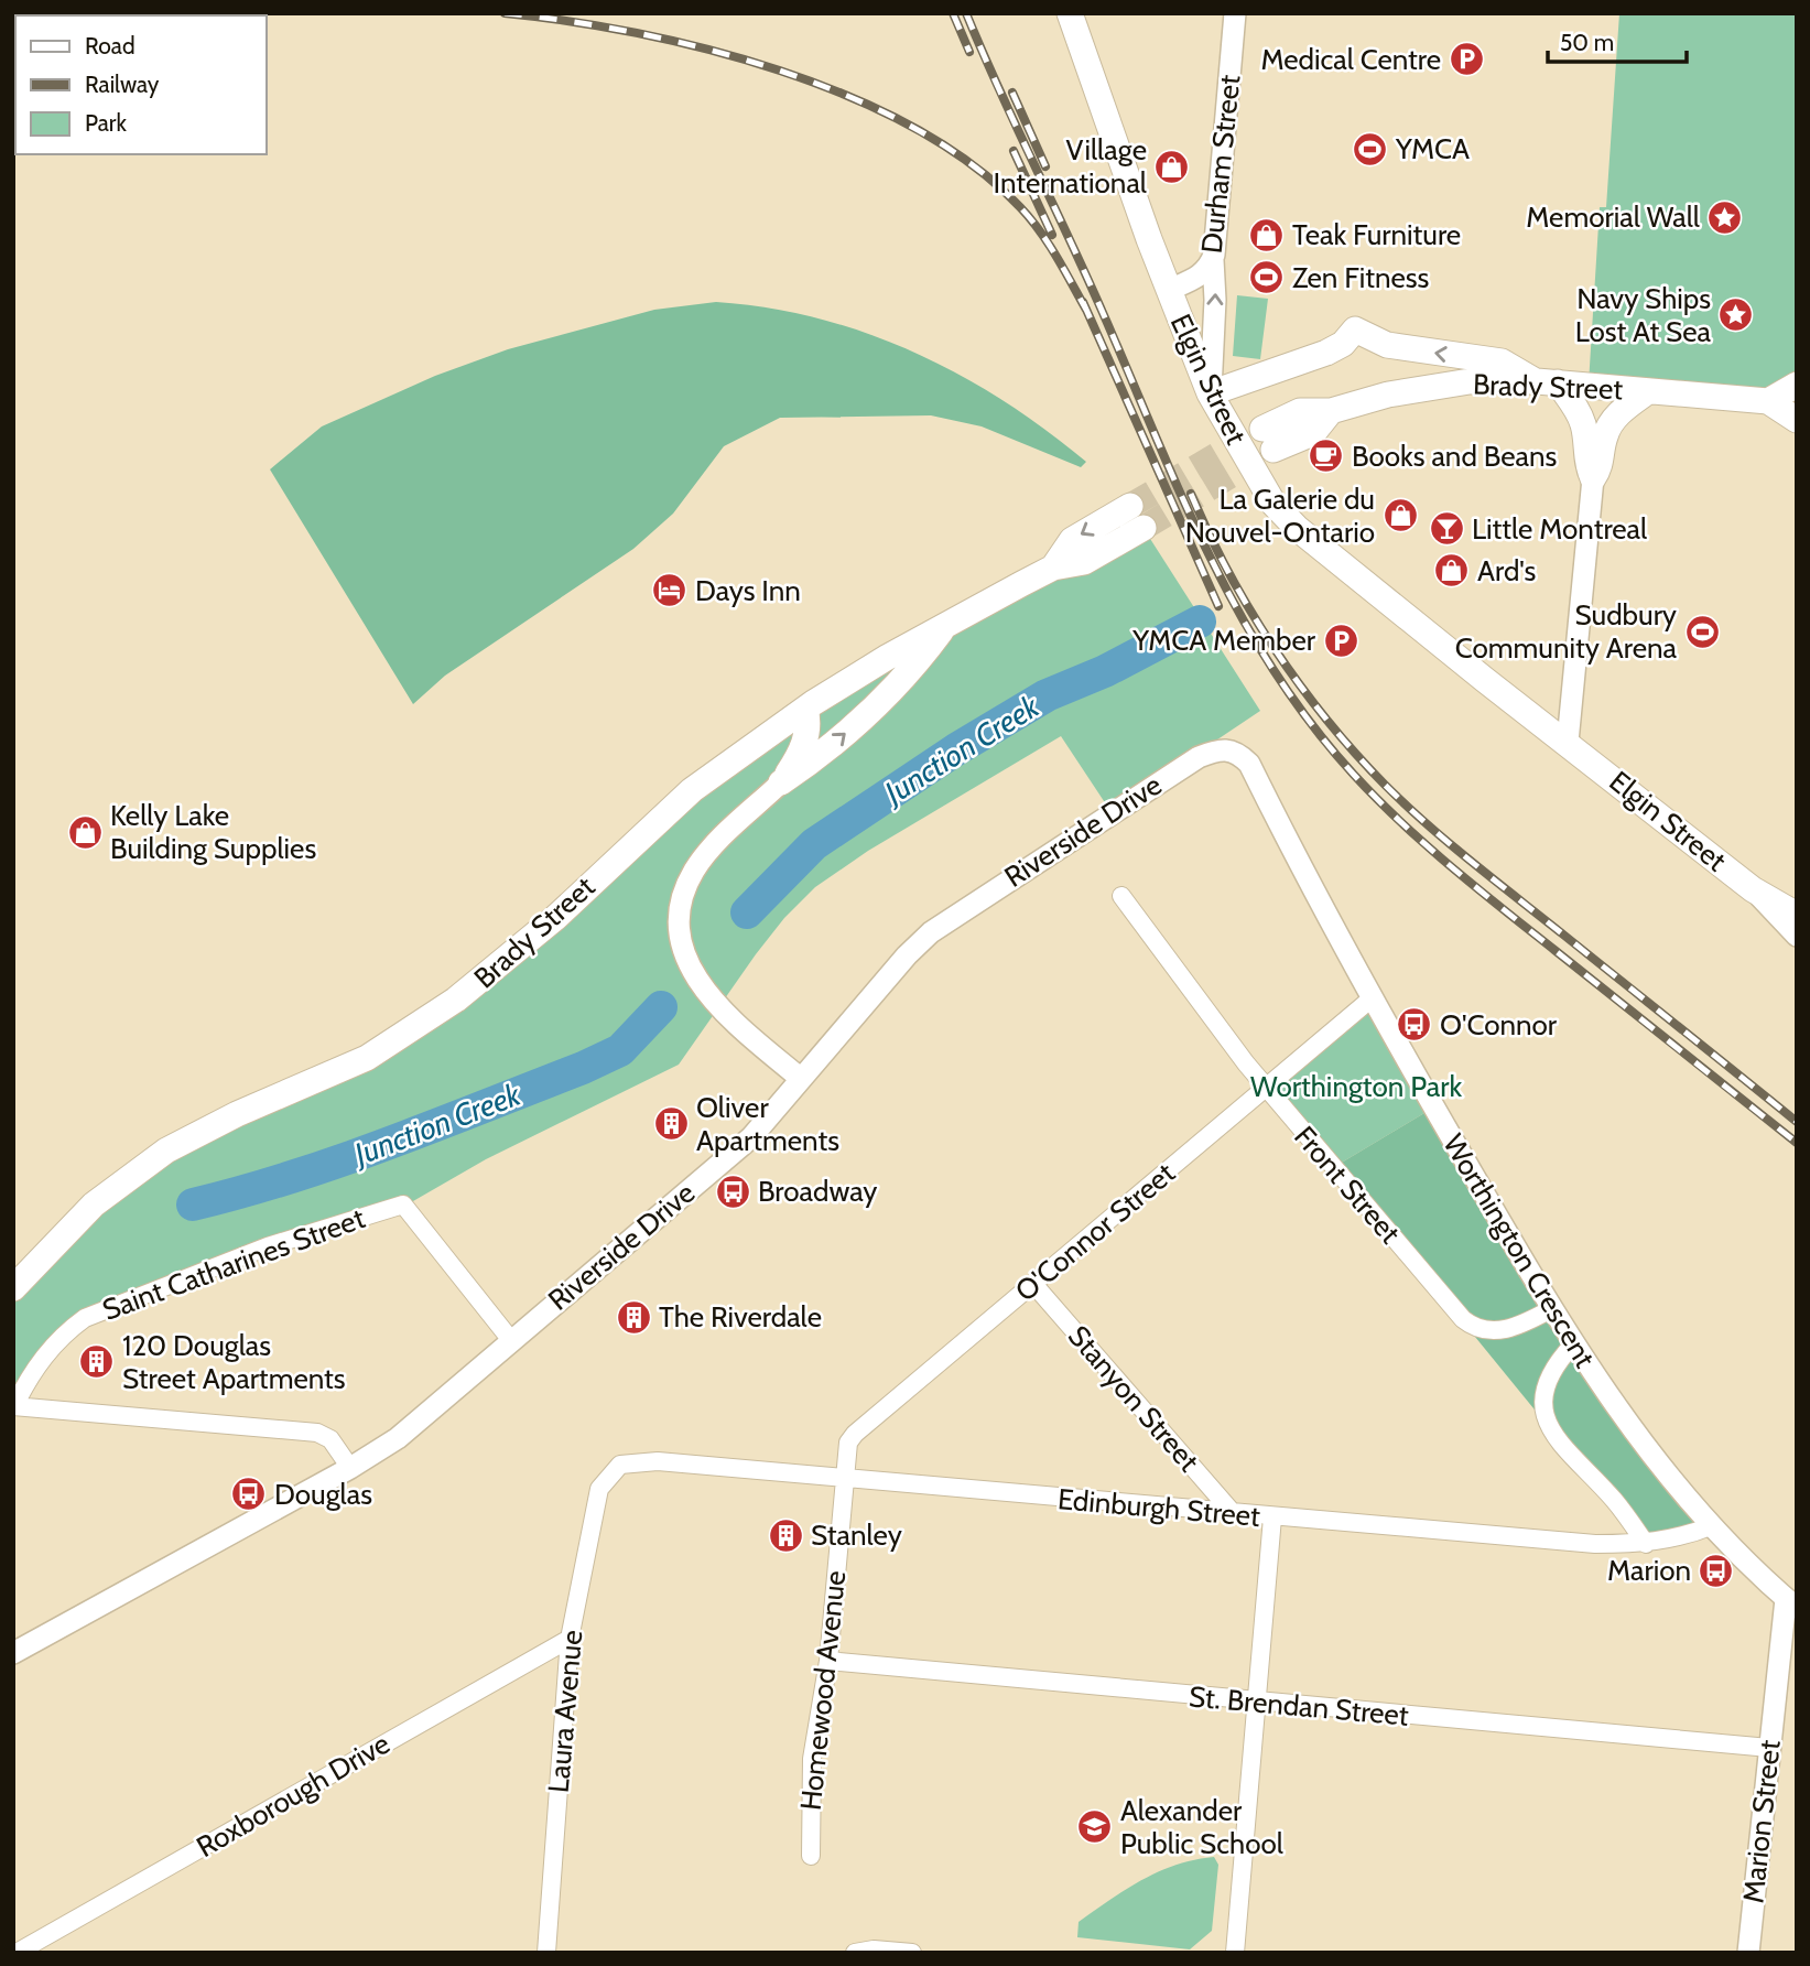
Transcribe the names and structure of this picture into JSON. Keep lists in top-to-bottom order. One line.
{"streets":{"main road":["Elgin Street","Brady Street"],"street":["Durham Street","Riverside Drive","Front Street","O'Connor Street","Worthington Crescent","Saint Catharines Street","Stanyon Street","Edinburgh Street","Homewood Avenue","St. Brendan Street","Laura Avenue","Roxborough Drive","Marion Street"]},"crossings":[["Durham Street","Elgin Street"],["Riverside Drive","Worthington Crescent"],["Riverside Drive","Saint Catharines Street"],["Front Street","O'Connor Street"],["Front Street","Worthington Crescent"],["O'Connor Street","Worthington Crescent"],["O'Connor Street","Stanyon Street"],["O'Connor Street","Edinburgh Street"],["O'Connor Street","Homewood Avenue"],["Worthington Crescent","Edinburgh Street"],["Worthington Crescent","Marion Street"],["Stanyon Street","Edinburgh Street"],["Edinburgh Street","Homewood Avenue"],["Edinburgh Street","Laura Avenue"],["Homewood Avenue","St. Brendan Street"],["St. Brendan Street","Marion Street"],["Laura Avenue","Roxborough Drive"]],"water":["Junction Creek"],"parks":["Worthington Park"],"places":{"parking":["Medical Centre","YMCA Member"],"sports":["YMCA","Zen Fitness","Sudbury Community Arena"],"shop":["Village International","Teak Furniture","La Galerie du Nouvel-Ontario","Ard's","Kelly Lake Building Supplies"],"place":["Memorial Wall","Navy Ships Lost At Sea"],"cafe":["Books and Beans"],"bar":["Little Montreal"],"hotel":["Days Inn"],"bus stop":["O'Connor","Broadway","Douglas","Marion"],"building":["Oliver Apartments","The Riverdale","120 Douglas Street Apartments","Stanley"],"school or university":["Alexander Public School"]},"legend":["Road","Railway","Park"],"scale_bar":"50 m"}
